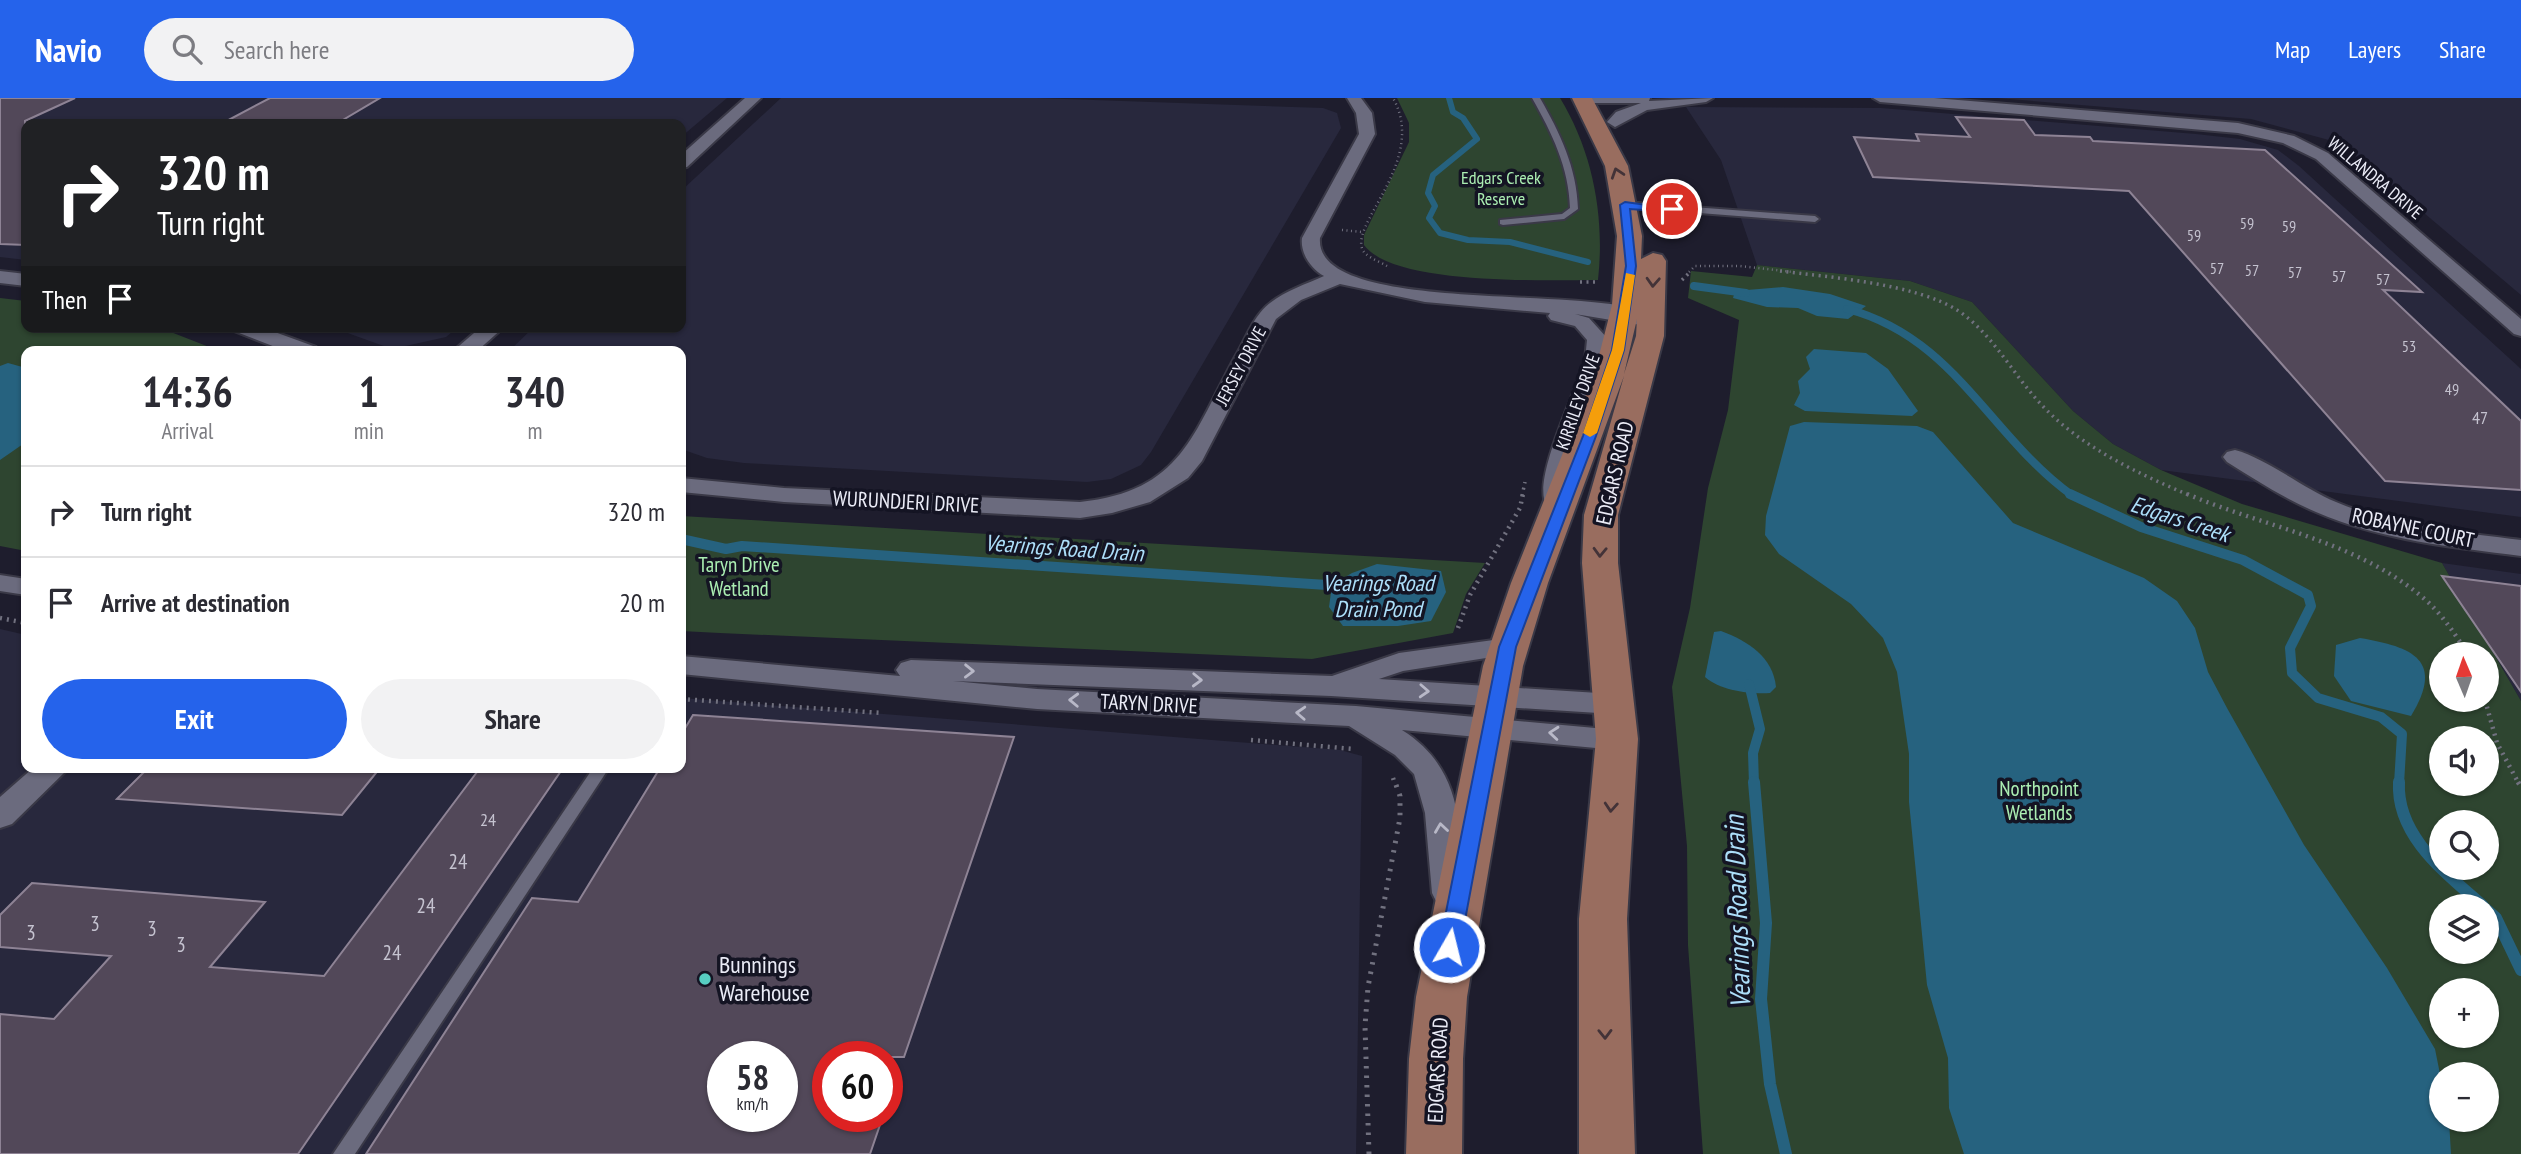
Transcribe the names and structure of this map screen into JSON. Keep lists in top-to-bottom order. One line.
{"streets":{"main road":["EDGARS ROAD"],"street":["WILLANDRA DRIVE","JERSEY DRIVE","KIRRILEY DRIVE","WURUNDJERI DRIVE","ROBAYNE COURT","TARYN DRIVE"]},"crossings":[["JERSEY DRIVE","KIRRILEY DRIVE"],["JERSEY DRIVE","WURUNDJERI DRIVE"],["KIRRILEY DRIVE","EDGARS ROAD"],["EDGARS ROAD","TARYN DRIVE"]],"water":["Edgars Creek","Vearings Road Drain","Vearings Road Drain Pond"],"parks":["Edgars Creek Reserve","Taryn Drive Wetland","Northpoint Wetlands"],"places":["Bunnings Warehouse"],"house_numbers":["59","59","59","57","57","57","57","57","53","49","47","24","24","24","3","3","3","3","24"],"north":"top","page":{"header":"Navio","search":"Search here","nav":["Map","Layers","Share"],"turn":["320 m","Turn right"],"then":"Then","eta":["14:36","Arrival","1","min","340","m"],"list":[{"name":"Turn right","value":"320 m"},{"name":"Arrive at destination","value":"20 m"}],"map_buttons":["+","−"],"buttons":["Exit","Share"],"speed":"58 km/h","limit":"60"}}
